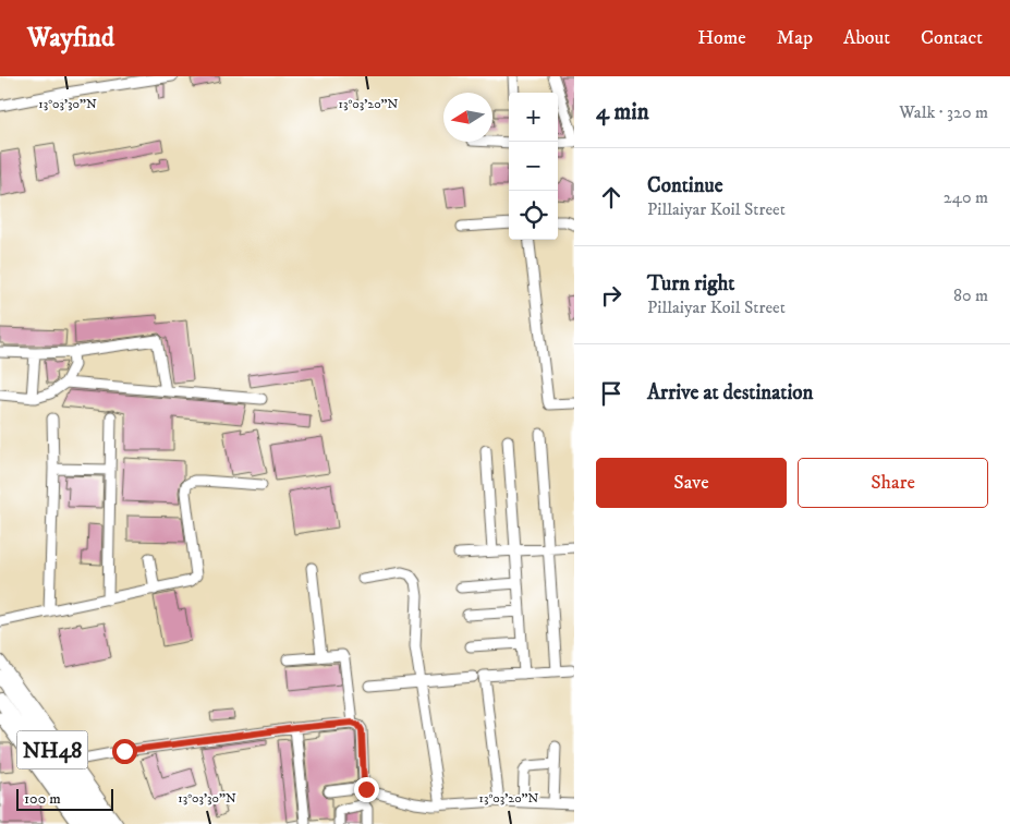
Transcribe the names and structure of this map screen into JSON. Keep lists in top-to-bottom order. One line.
{"streets":{"highway":["NH48"]},"scale_bar":"100 m","north":"left","page":{"header":"Wayfind","nav":["Home","Map","About","Contact"],"heading":["4 min","Walk · 320 m"],"map_buttons":["+","−"],"list":[["Continue","Pillaiyar Koil Street","240 m"],["Turn right","Pillaiyar Koil Street","80 m"],"Arrive at destination"],"buttons":["Save","Share"],"scale":"100 m"},"coordinates":["13°03'30\"N","13°03'20\"N"]}
